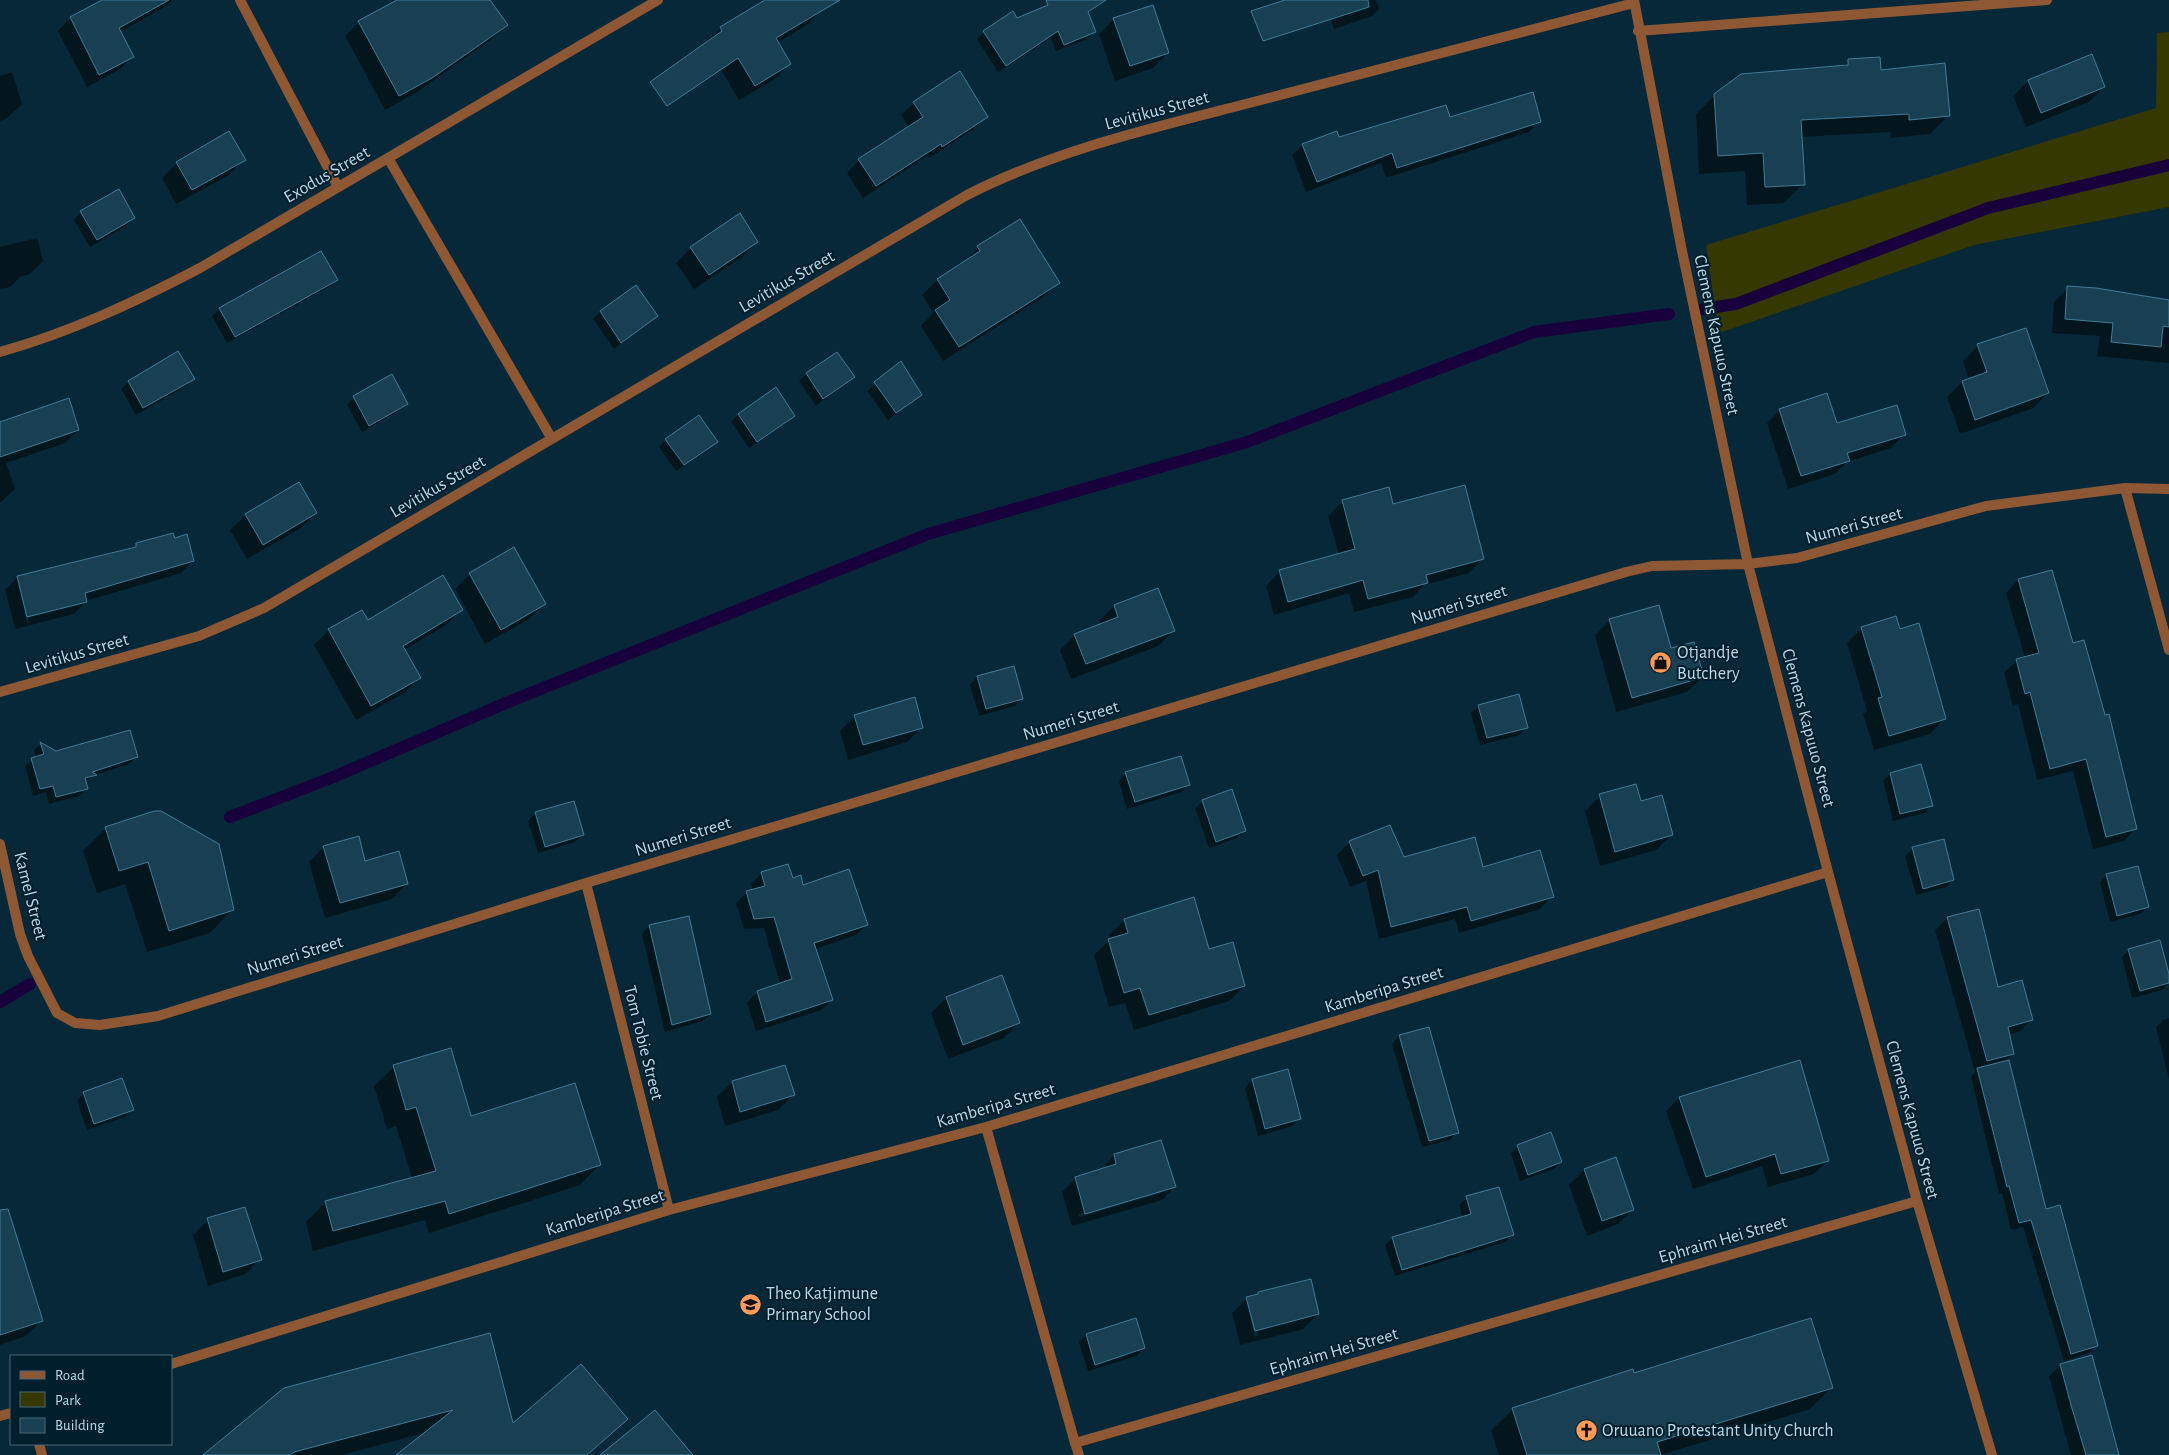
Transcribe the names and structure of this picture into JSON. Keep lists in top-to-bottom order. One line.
{"streets":{"street":["Levitikus Street","Exodus Street","Clemens Kapuuo Street","Numeri Street","Kamel Street","Kamberipa Street","Tom Tobie Street","Ephraim Hei Street"]},"crossings":[["Levitikus Street","Clemens Kapuuo Street"],["Clemens Kapuuo Street","Numeri Street"],["Clemens Kapuuo Street","Kamberipa Street"],["Clemens Kapuuo Street","Ephraim Hei Street"],["Numeri Street","Kamel Street"],["Numeri Street","Tom Tobie Street"],["Kamberipa Street","Tom Tobie Street"]],"places":{"shop":["Otjandje Butchery"],"school or university":["Theo Katjimune Primary School"],"church":["Oruuano Protestant Unity Church"]},"legend":["Road","Park","Building"]}
